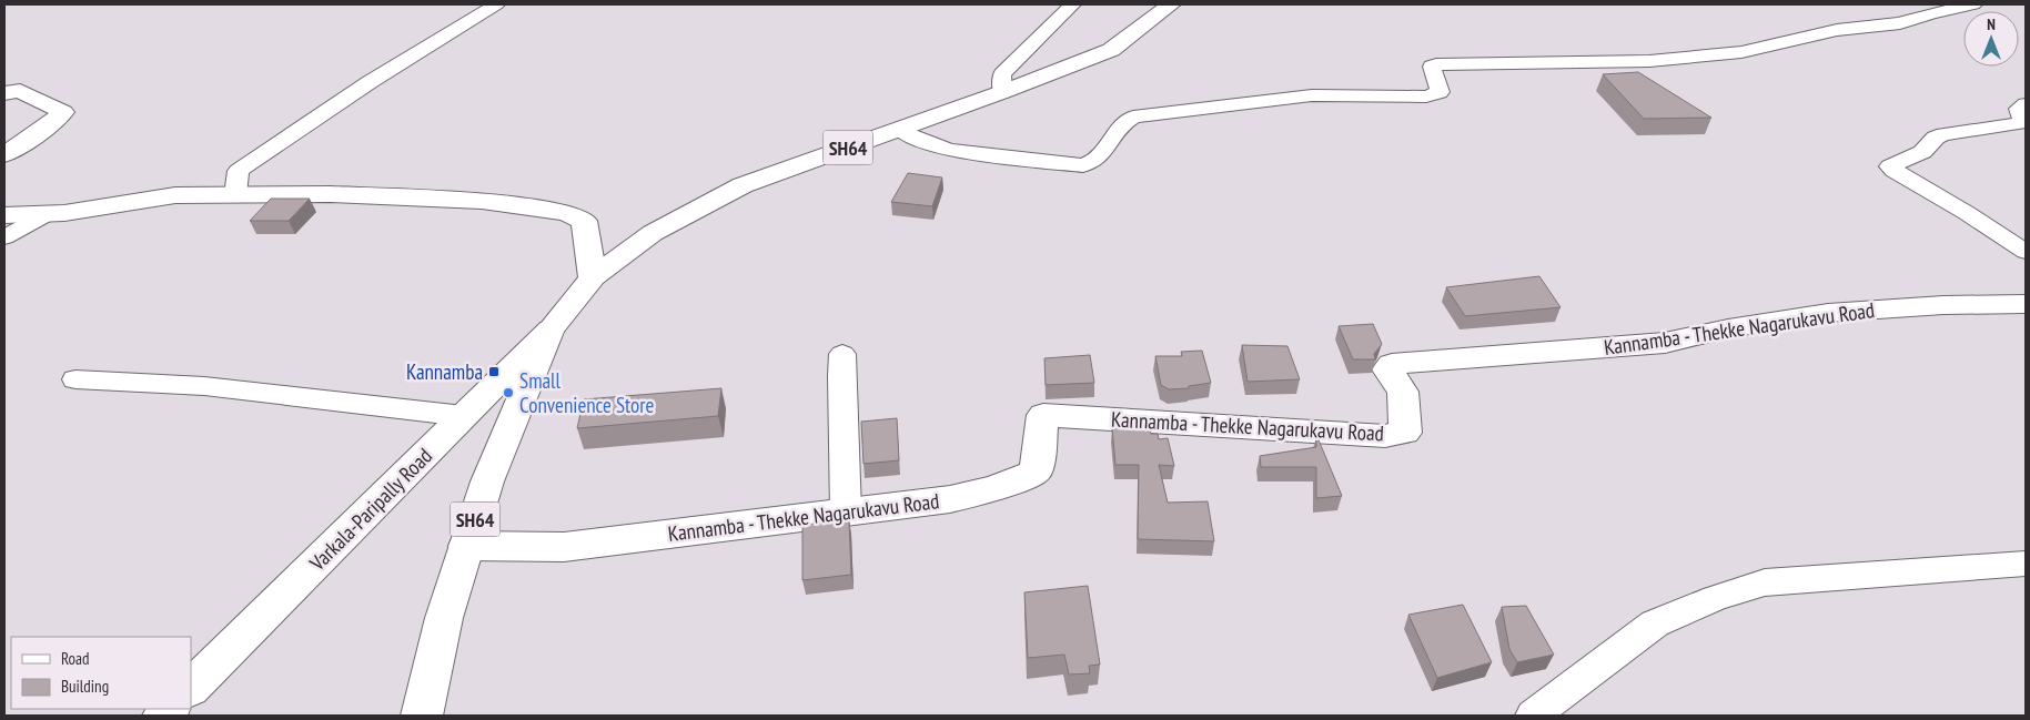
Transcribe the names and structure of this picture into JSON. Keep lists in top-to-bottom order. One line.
{"streets":{"main road":["SH64","Kannamba - Thekke Nagarukavu Road","Varkala-Paripally Road"]},"crossings":[["SH64","Kannamba - Thekke Nagarukavu Road"],["SH64","Varkala-Paripally Road"]],"places":{"transit":["Kannamba"],"other":["Small Convenience Store"]},"legend":["Road","Building"],"north":"top"}
